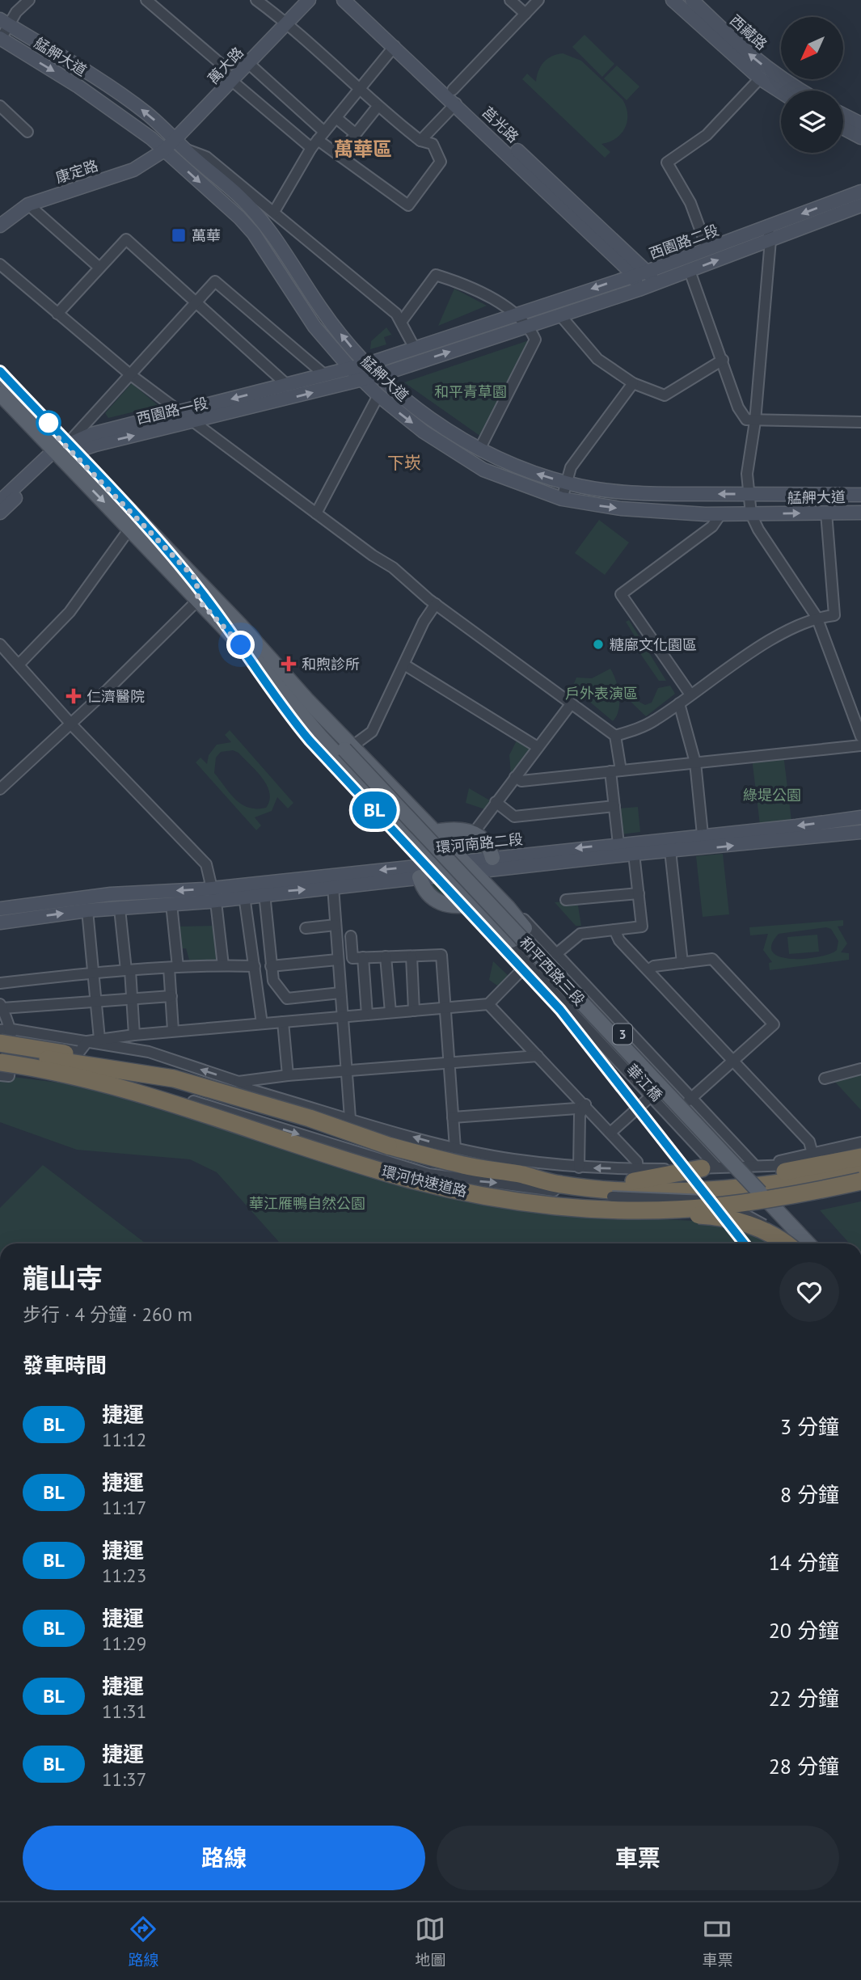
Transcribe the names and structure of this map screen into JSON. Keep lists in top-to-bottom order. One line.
{"streets":{"highway":["環河快速道路"],"main road":["西藏路","艋舺大道","萬大路","莒光路","康定路","西園路二段","西園路一段","環河南路二段","和平西路三段","3","華江橋"]},"crossings":[["艋舺大道","萬大路"],["艋舺大道","康定路"],["艋舺大道","西園路二段"],["艋舺大道","西園路一段"],["萬大路","康定路"],["莒光路","西園路二段"],["西園路二段","西園路一段"],["西園路一段","和平西路三段"],["環河南路二段","和平西路三段"],["和平西路三段","華江橋"]],"districts":["萬華區","下崁"],"parks":["和平青草園","戶外表演區","綠堤公園","華江雁鴨自然公園"],"places":{"transit":["萬華"],"other":["糖廍文化園區"],"health":["和煦診所","仁濟醫院"]},"lines":["metro line BL"],"north":"bottom left","page":{"on_map":"BL","heading":[["龍山寺","步行 · 4 分鐘 · 260 m"],"發車時間"],"list":[{"mark":"BL","name":"捷運","note":"11:12","value":"3 分鐘"},{"mark":"BL","name":"捷運","note":"11:17","value":"8 分鐘"},{"mark":"BL","name":"捷運","note":"11:23","value":"14 分鐘"},{"mark":"BL","name":"捷運","note":"11:29","value":"20 分鐘"},{"mark":"BL","name":"捷運","note":"11:31","value":"22 分鐘"},{"mark":"BL","name":"捷運","note":"11:37","value":"28 分鐘"}],"buttons":["路線","車票"],"tabs":["路線","地圖","車票"]}}
